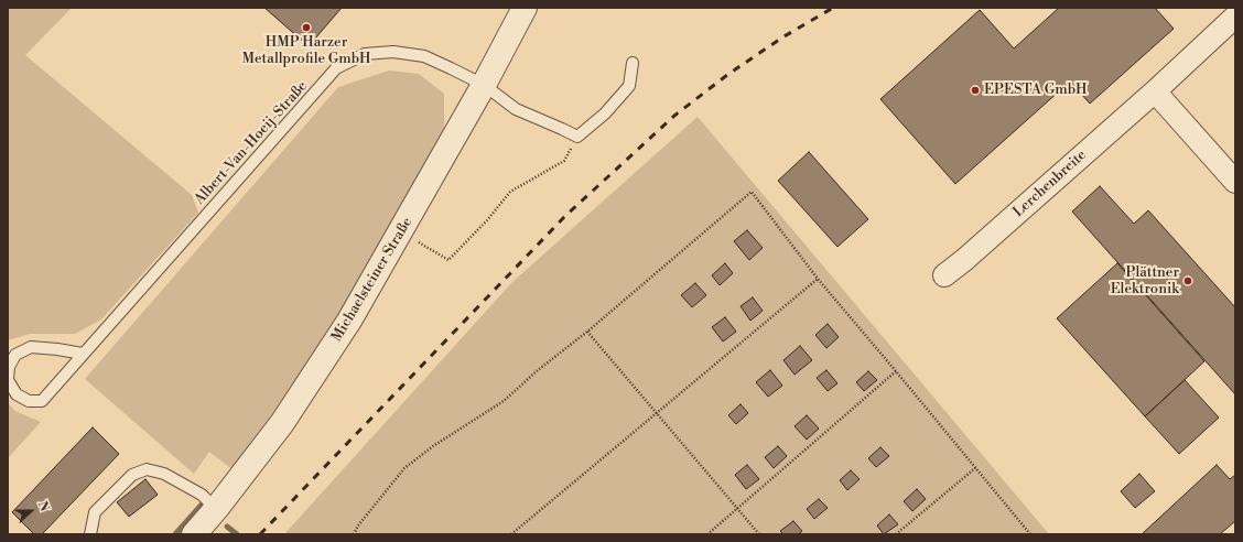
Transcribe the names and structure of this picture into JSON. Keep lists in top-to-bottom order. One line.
{"streets":{"street":["Lerchenbreite","Michaelsteiner Straße"],"lane":["Albert-Van-Hoeij-Straße"]},"crossings":[["Albert-Van-Hoeij-Straße","Michaelsteiner Straße"]],"places":["HMP Harzer Metallprofile GmbH","EPESTA GmbH","Plättner Elektronik"],"north":"right"}
